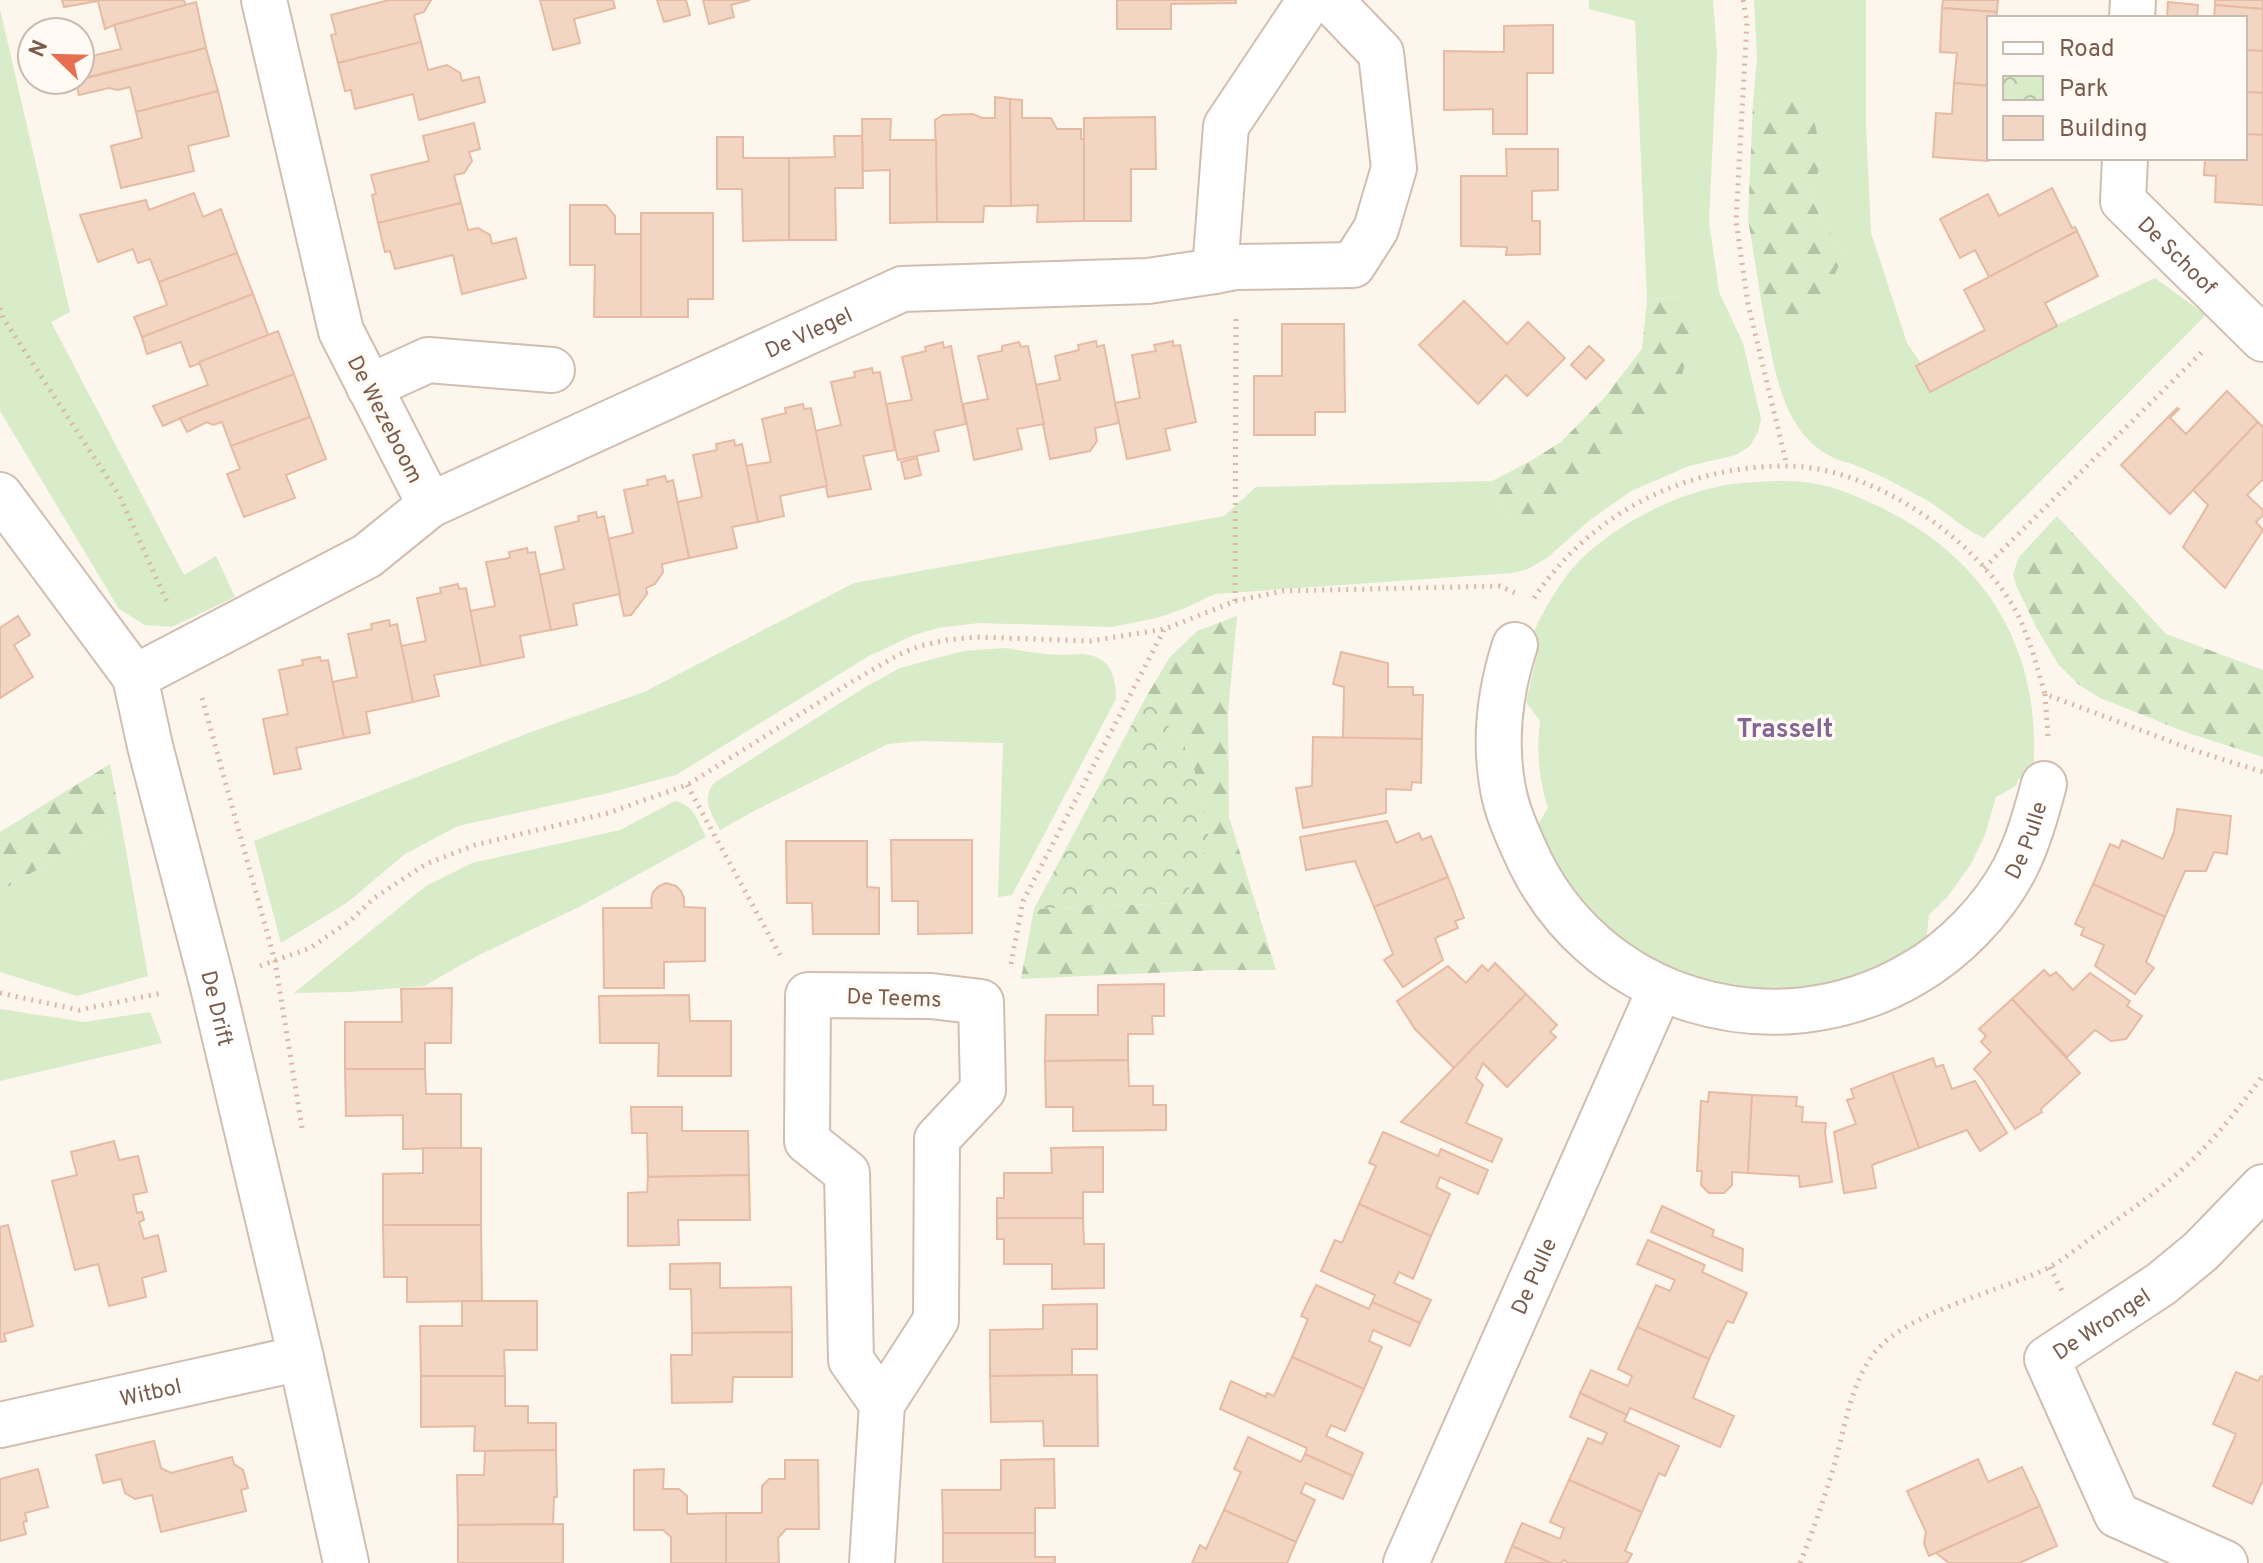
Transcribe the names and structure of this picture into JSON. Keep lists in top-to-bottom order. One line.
{"streets":{"street":["De Schoof","De Vlegel","De Wezeboom","De Pulle","De Teems","De Drift","De Wrongel","Witbol"]},"crossings":[["De Vlegel","De Wezeboom"],["De Wezeboom","De Drift"],["De Drift","Witbol"]],"districts":["Trasselt"],"legend":["Road","Park","Building"],"north":"top left"}
